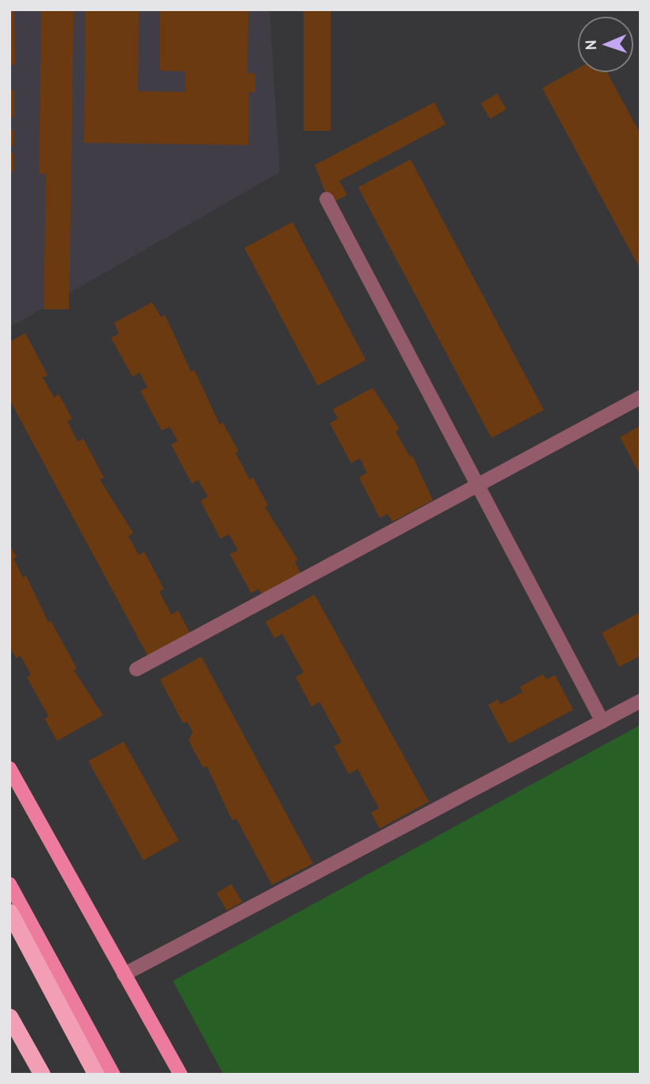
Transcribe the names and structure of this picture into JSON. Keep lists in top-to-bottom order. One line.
{"north":"left"}
